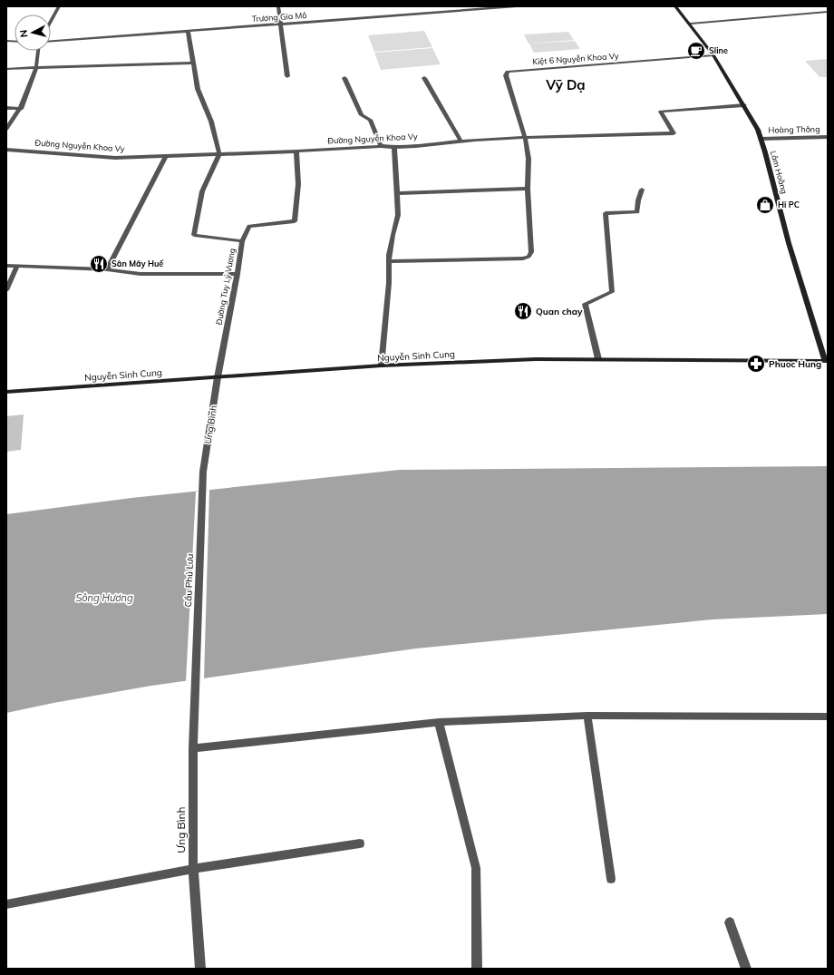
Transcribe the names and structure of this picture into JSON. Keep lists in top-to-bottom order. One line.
{"streets":{"street":["Trương Gia Mô","Kiệt 6 Nguyễn Khoa Vy","Hoàng Thông","Đường Nguyễn Khoa Vy","Lâm Hoằng","Đường Tuy Lý Vương","Nguyễn Sinh Cung","Ưng Bình","Cầu Phú Lưu"]},"crossings":[["Kiệt 6 Nguyễn Khoa Vy","Đường Nguyễn Khoa Vy"],["Kiệt 6 Nguyễn Khoa Vy","Lâm Hoằng"],["Hoàng Thông","Lâm Hoằng"],["Đường Nguyễn Khoa Vy","Lâm Hoằng"],["Đường Nguyễn Khoa Vy","Đường Tuy Lý Vương"],["Lâm Hoằng","Nguyễn Sinh Cung"],["Đường Tuy Lý Vương","Nguyễn Sinh Cung"],["Đường Tuy Lý Vương","Ưng Bình"],["Nguyễn Sinh Cung","Ưng Bình"],["Ưng Bình","Cầu Phú Lưu"]],"districts":["Vỹ Dạ"],"water":["Sông Hương"],"places":{"cafe":["Sline"],"shop":["Hi PC"],"restaurant":["Sân Mây Huế","Quan chay"],"pharmacy":["Phuoc Hung"]},"north":"left"}
